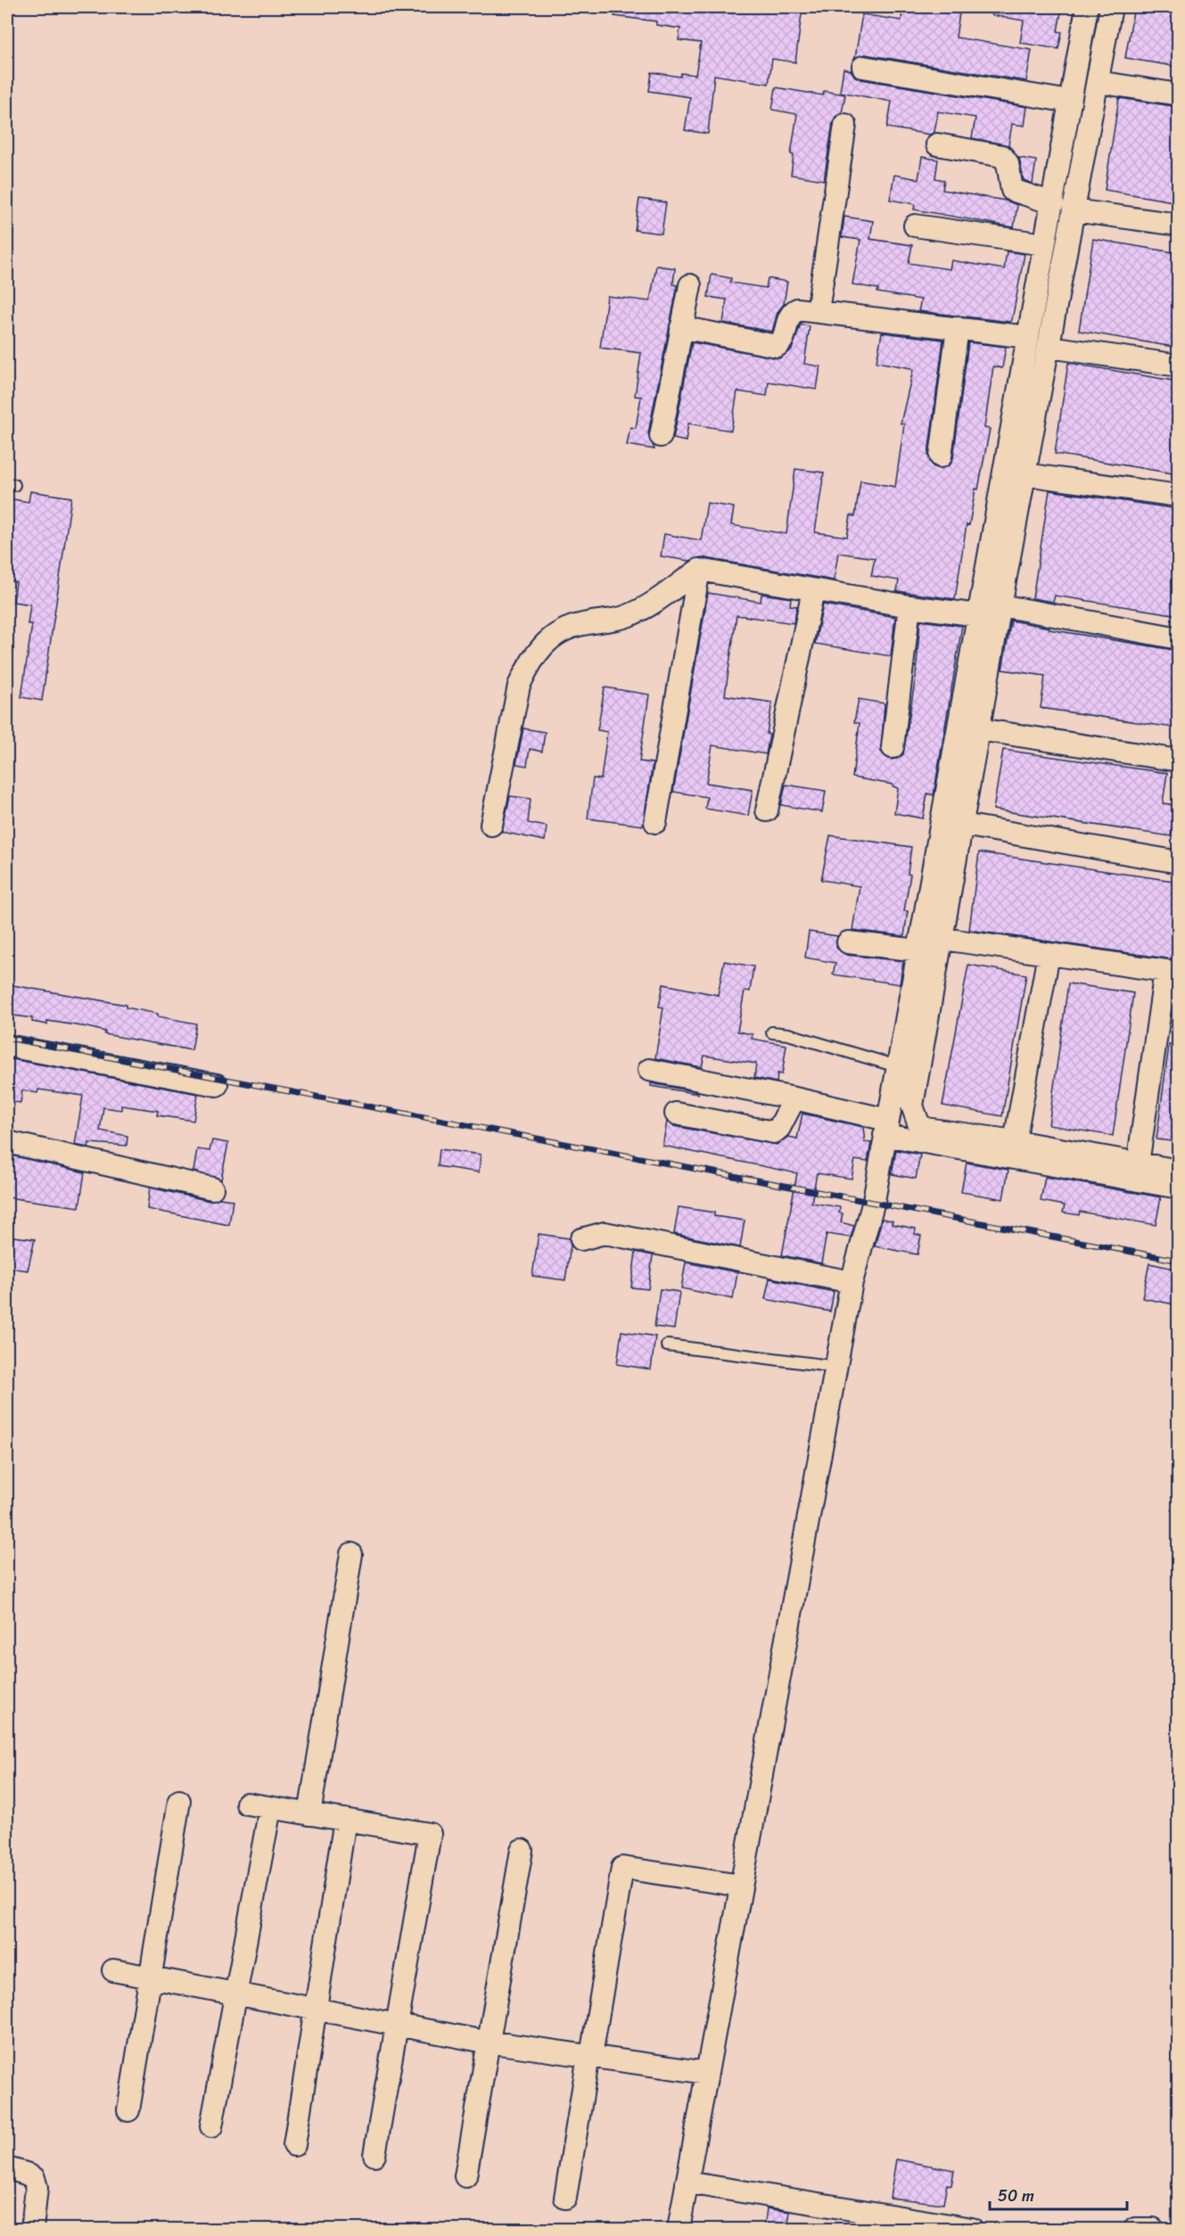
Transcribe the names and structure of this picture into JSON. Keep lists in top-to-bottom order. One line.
{"scale_bar":"50 m"}
